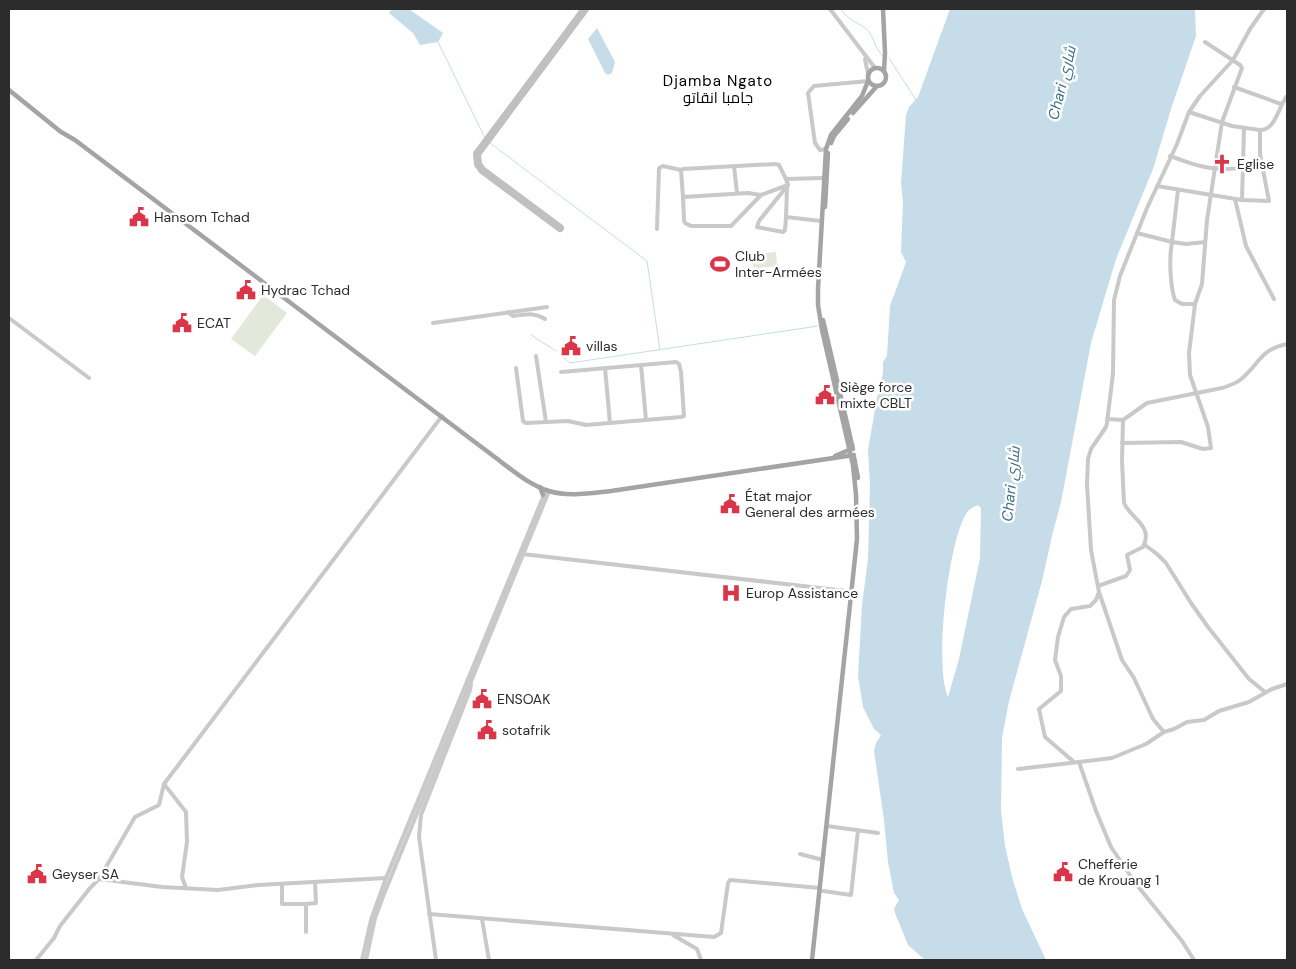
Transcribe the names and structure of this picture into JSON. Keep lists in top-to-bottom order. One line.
{"districts":["Djamba Ngato جامبا انقاتو"],"water":["Chari شاري"],"places":{"church":["Eglise"],"public building":["Hansom Tchad","Hydrac Tchad","ECAT","villas","Siège force mixte CBLT","État major General des armées","ENSOAK","sotafrik","Chefferie de Krouang 1","Geyser SA"],"sports":["Club Inter-Armées"],"hospital":["Europ Assistance"]}}
